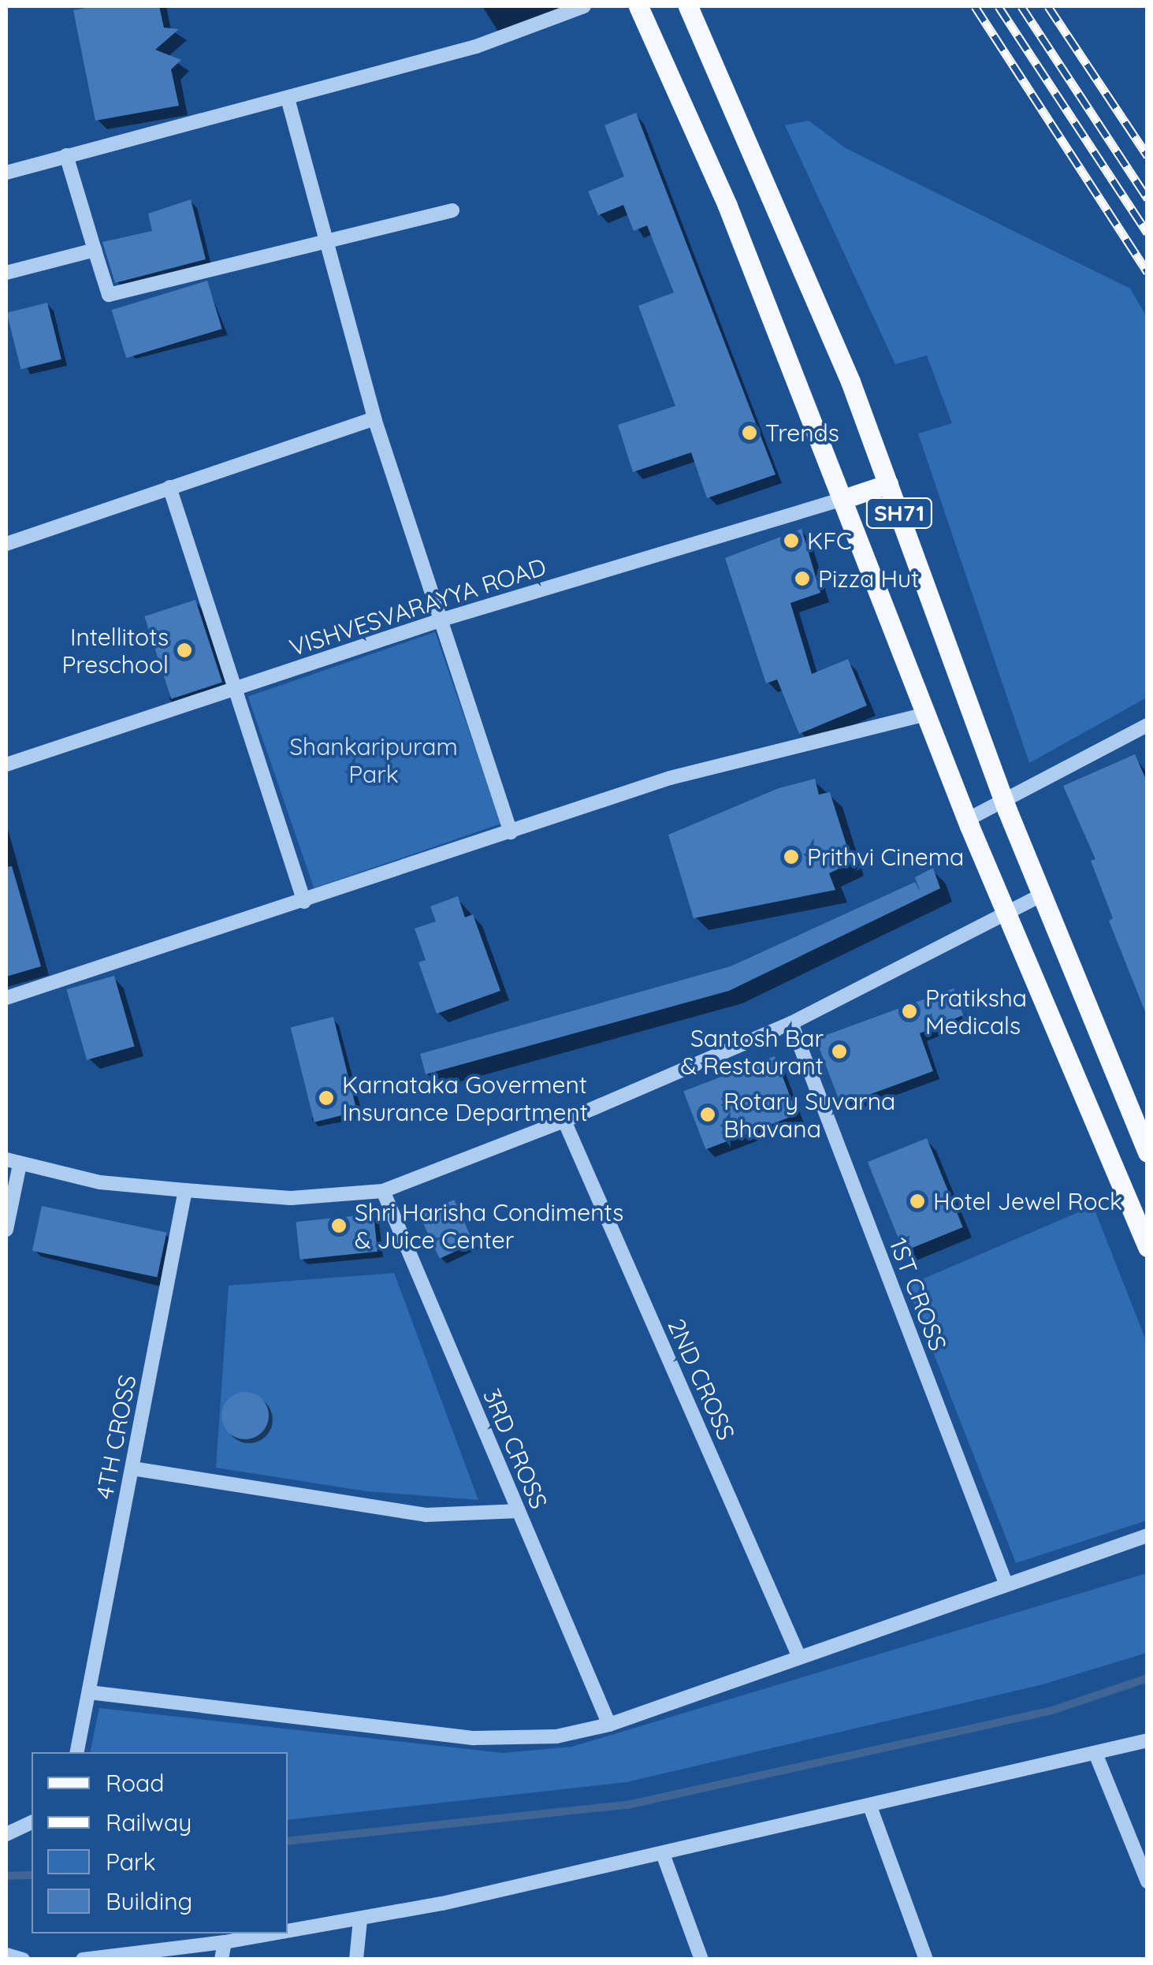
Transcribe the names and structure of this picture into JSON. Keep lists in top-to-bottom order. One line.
{"streets":{"main road":["SH71"],"street":["VISHVESVARAYYA ROAD","1ST CROSS","2ND CROSS","4TH CROSS","3RD CROSS"]},"crossings":[["SH71","VISHVESVARAYYA ROAD"]],"parks":["Shankaripuram Park"],"places":["Trends","KFC","Pizza Hut","Intellitots Preschool","Prithvi Cinema","Pratiksha Medicals","Santosh Bar & Restaurant","Karnataka Goverment Insurance Department","Rotary Suvarna Bhavana","Hotel Jewel Rock","Shri Harisha Condiments & Juice Center"],"legend":["Road","Railway","Park","Building"]}
